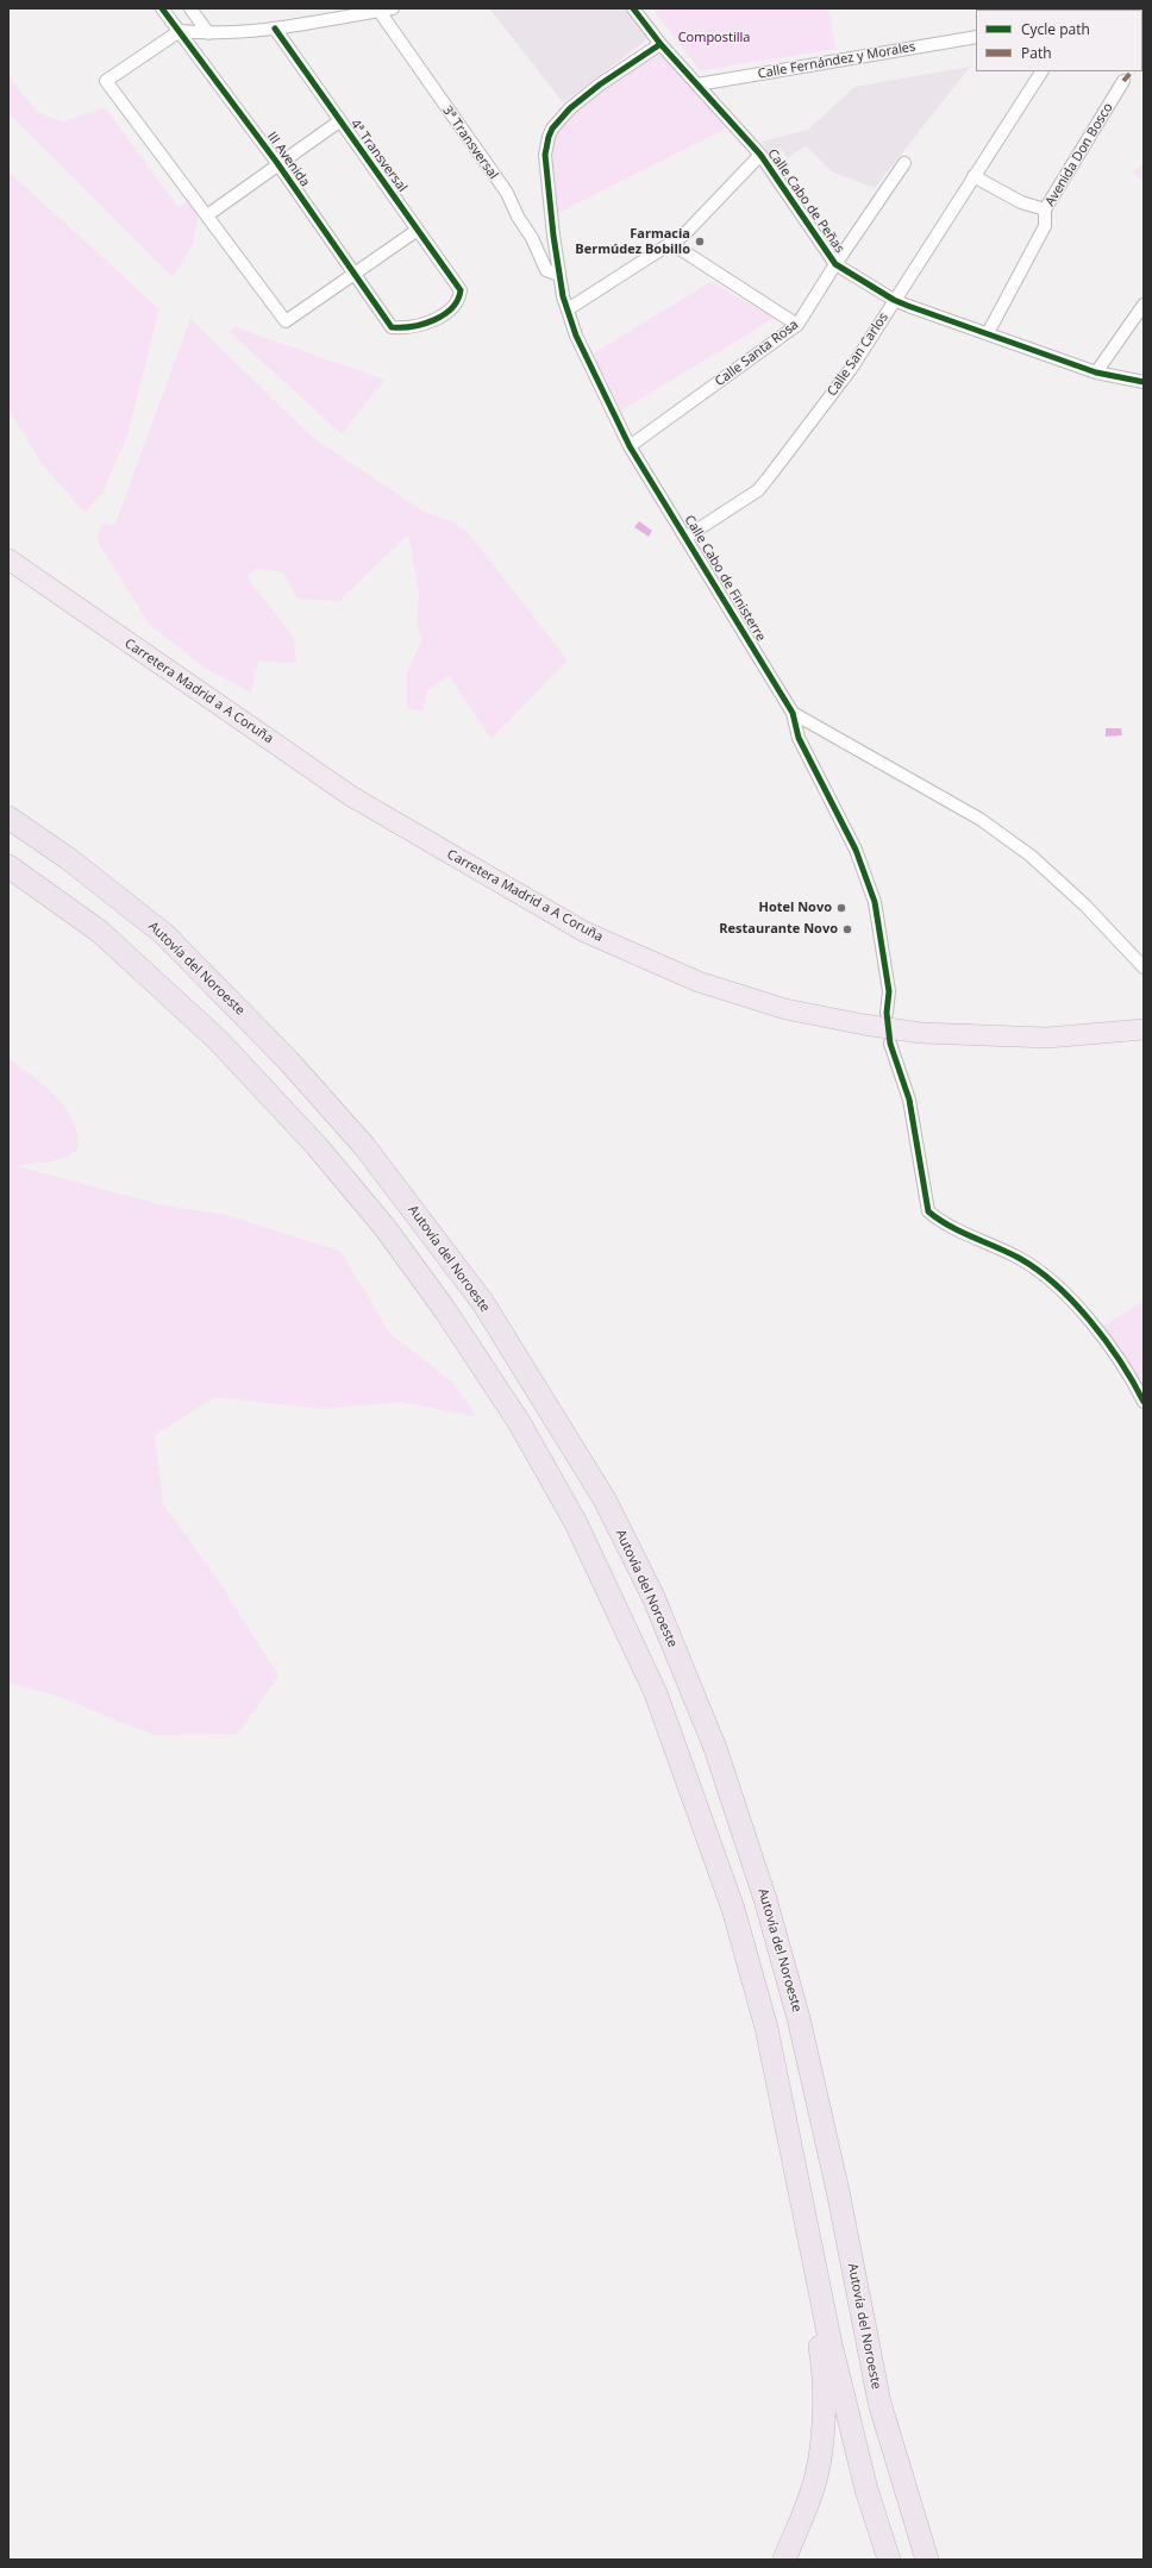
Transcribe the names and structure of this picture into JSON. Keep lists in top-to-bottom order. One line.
{"streets":{"highway":["Carretera Madrid a A Coruña","Autovía del Noroeste"],"street":["Calle Fernández y Morales","3ª Transversal","Avenida Don Bosco","4ª Transversal","III Avenida","Calle Cabo de Peñas","Calle Santa Rosa","Calle San Carlos","Calle Cabo de Finisterre"]},"crossings":[["Calle Fernández y Morales","Calle Cabo de Peñas"],["3ª Transversal","Calle Cabo de Finisterre"],["Avenida Don Bosco","Calle Cabo de Peñas"],["4ª Transversal","III Avenida"],["Calle Cabo de Peñas","Calle Santa Rosa"],["Calle Cabo de Peñas","Calle San Carlos"],["Calle Cabo de Peñas","Calle Cabo de Finisterre"],["Calle Santa Rosa","Calle Cabo de Finisterre"],["Calle San Carlos","Calle Cabo de Finisterre"]],"parks":["Compostilla"],"places":["Farmacia Bermúdez Bobillo","Hotel Novo","Restaurante Novo"],"legend":["Cycle path","Path"]}
